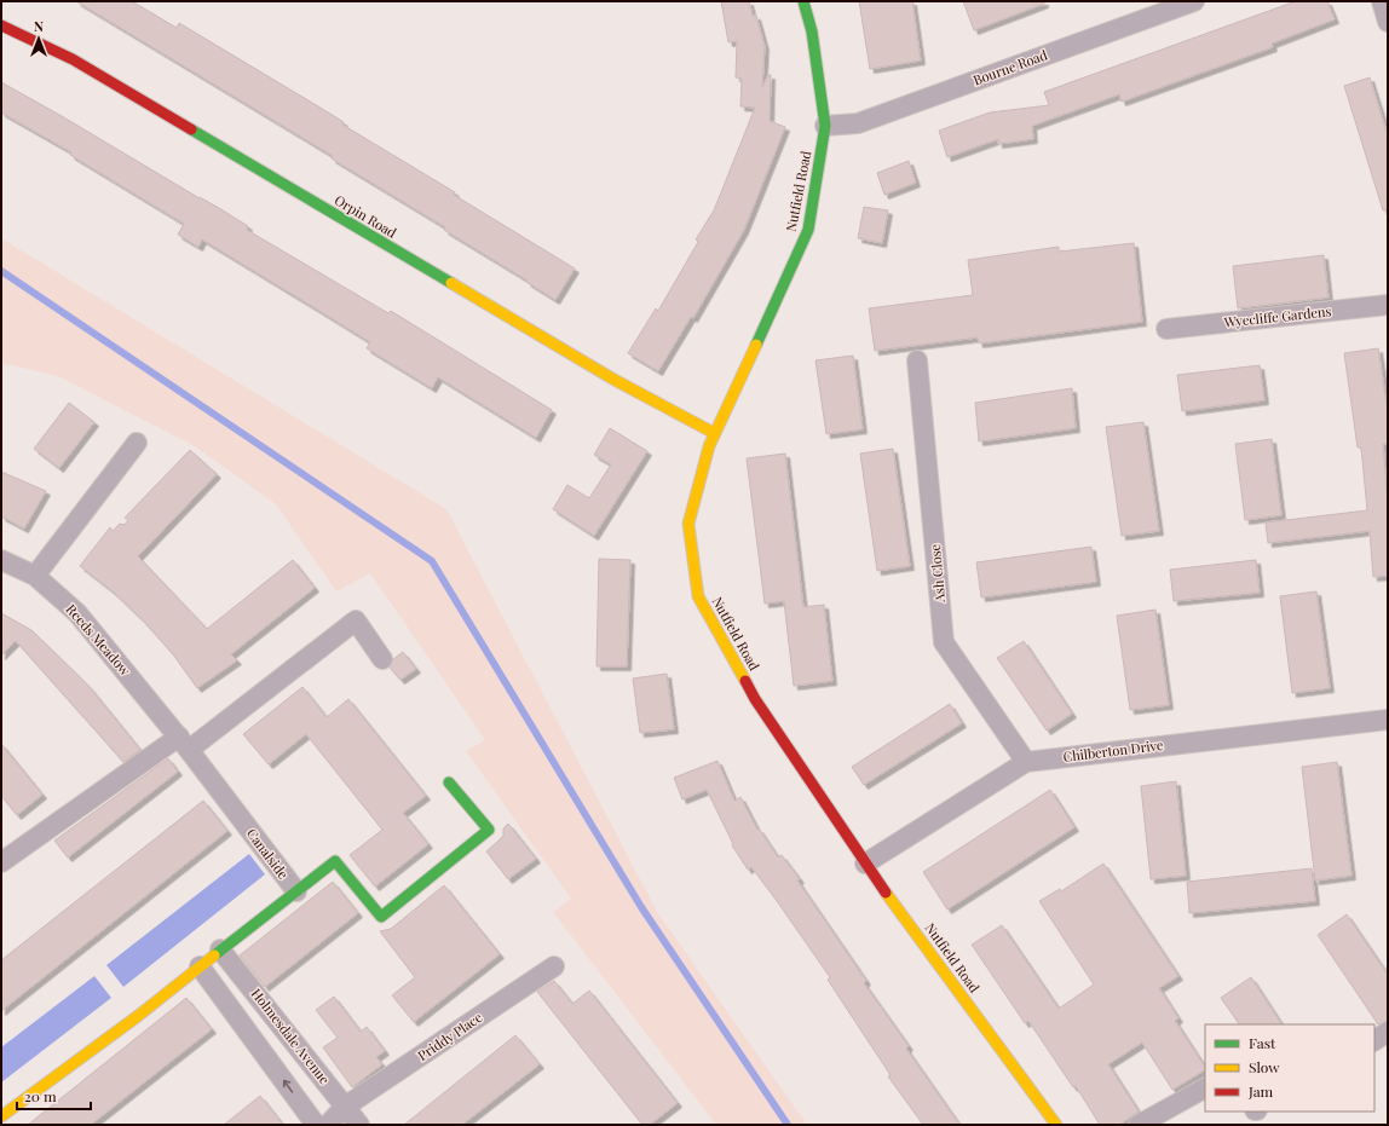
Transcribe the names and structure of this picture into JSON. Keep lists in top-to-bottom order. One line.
{"streets":{"street":["Bourne Road","Nutfield Road","Orpin Road","Wyecliffe Gardens","Ash Close","Reeds Meadow","Chilberton Drive","Canalside","Holmesdale Avenue","Priddy Place"]},"crossings":[["Bourne Road","Nutfield Road"],["Nutfield Road","Orpin Road"],["Nutfield Road","Chilberton Drive"],["Ash Close","Chilberton Drive"],["Reeds Meadow","Canalside"],["Canalside","Holmesdale Avenue"],["Holmesdale Avenue","Priddy Place"]],"legend":["Fast","Slow","Jam"],"scale_bar":"20 m","north":"top"}
